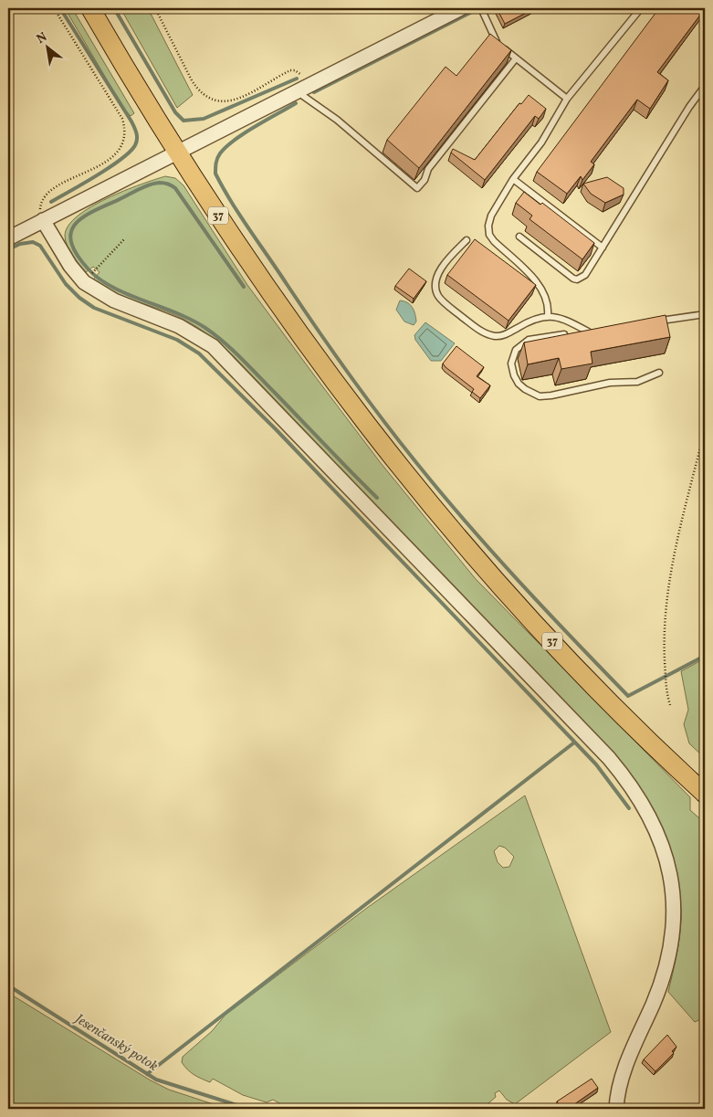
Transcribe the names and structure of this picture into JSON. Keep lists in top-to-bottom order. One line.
{"streets":{"main road":["37"]},"water":["Jesenčanský potok"],"north":"top left"}
